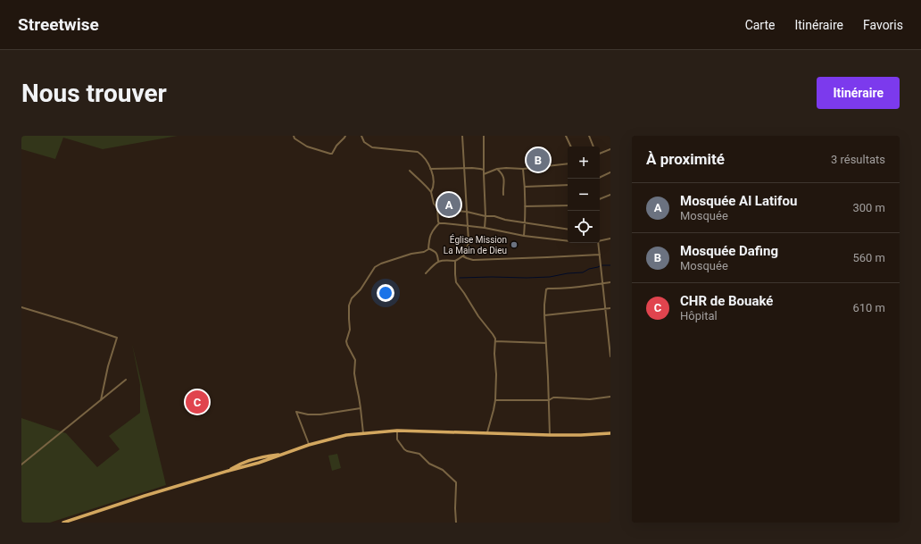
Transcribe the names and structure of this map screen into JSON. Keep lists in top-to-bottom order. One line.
{"places":["Église Mission La Main de Dieu"],"page":{"header":"Streetwise","nav":["Carte","Itinéraire","Favoris"],"buttons":"Itinéraire","title":"Nous trouver","heading":["À proximité","3 résultats"],"map_buttons":["+","−"],"pins":["B","A","C"],"list":[{"mark":"A","name":"Mosquée Al Latifou","note":"Mosquée","value":"300 m"},{"mark":"B","name":"Mosquée Dafing","note":"Mosquée","value":"560 m"},{"mark":"C","name":"CHR de Bouaké","note":"Hôpital","value":"610 m"}]}}
